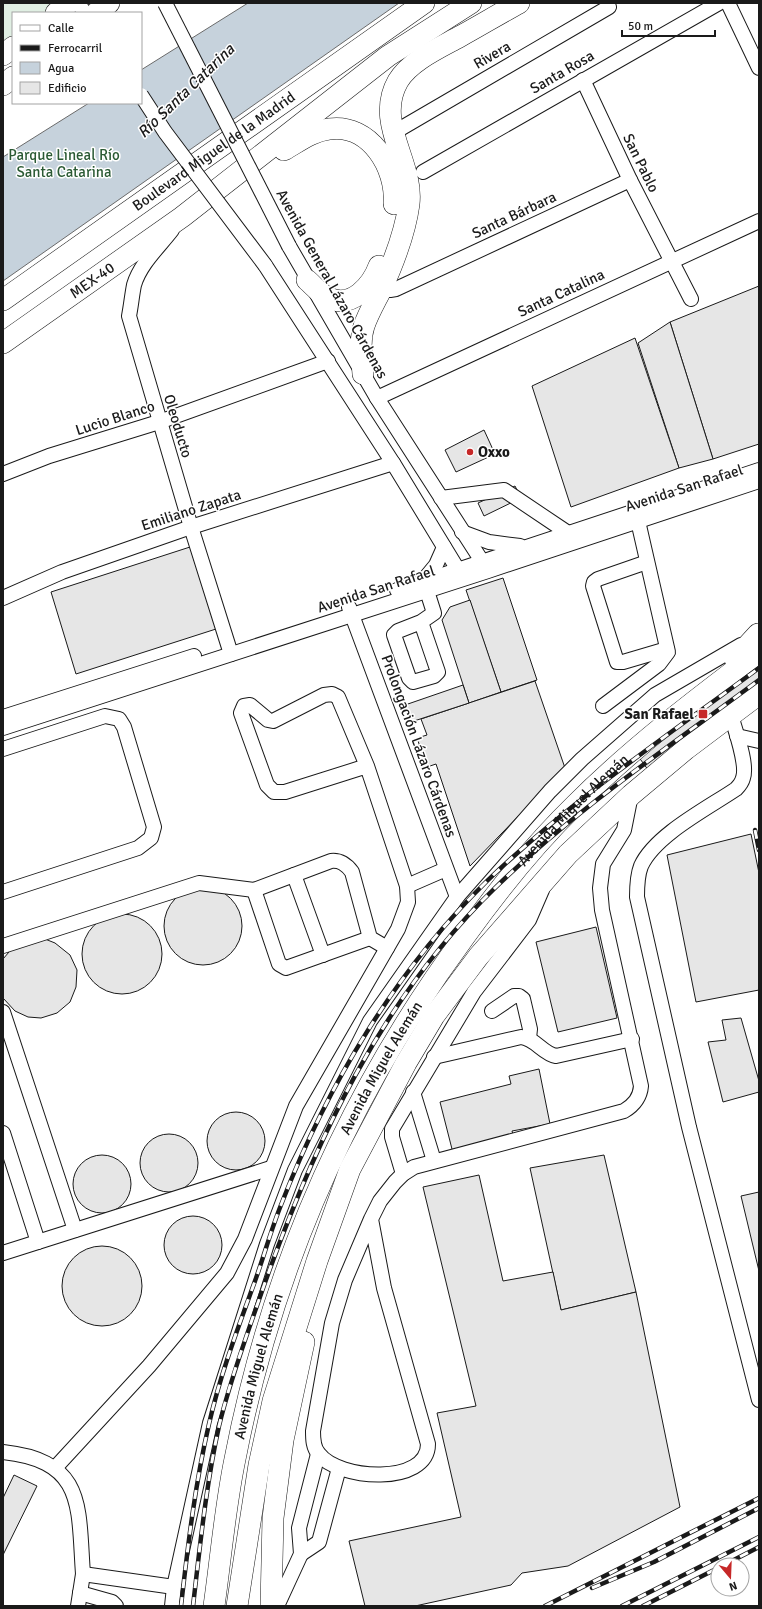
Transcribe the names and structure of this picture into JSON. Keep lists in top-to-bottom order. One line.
{"streets":{"highway":["Boulevard Miguel de la Madrid","MEX-40","Avenida Miguel Alemán"],"street":["Rivera","Santa Rosa","San Pablo","Santa Bárbara","Avenida General Lázaro Cárdenas","Santa Catalina","Lucio Blanco","Oleoducto","Avenida San Rafael","Emiliano Zapata","Prolongación Lázaro Cárdenas"]},"crossings":[["Santa Rosa","San Pablo"],["Boulevard Miguel de la Madrid","MEX-40"],["Boulevard Miguel de la Madrid","Oleoducto"],["San Pablo","Santa Bárbara"],["San Pablo","Santa Catalina"],["MEX-40","Oleoducto"],["Avenida General Lázaro Cárdenas","Santa Catalina"],["Avenida General Lázaro Cárdenas","Avenida San Rafael"],["Lucio Blanco","Oleoducto"],["Oleoducto","Avenida San Rafael"],["Oleoducto","Emiliano Zapata"],["Avenida San Rafael","Prolongación Lázaro Cárdenas"]],"water":["Río Santa Catarina"],"parks":["Parque Lineal Río Santa Catarina"],"places":{"other":["Oxxo"],"transit":["San Rafael"]},"legend":["Calle","Ferrocarril","Agua","Edificio"],"scale_bar":"50 m","north":"bottom"}
